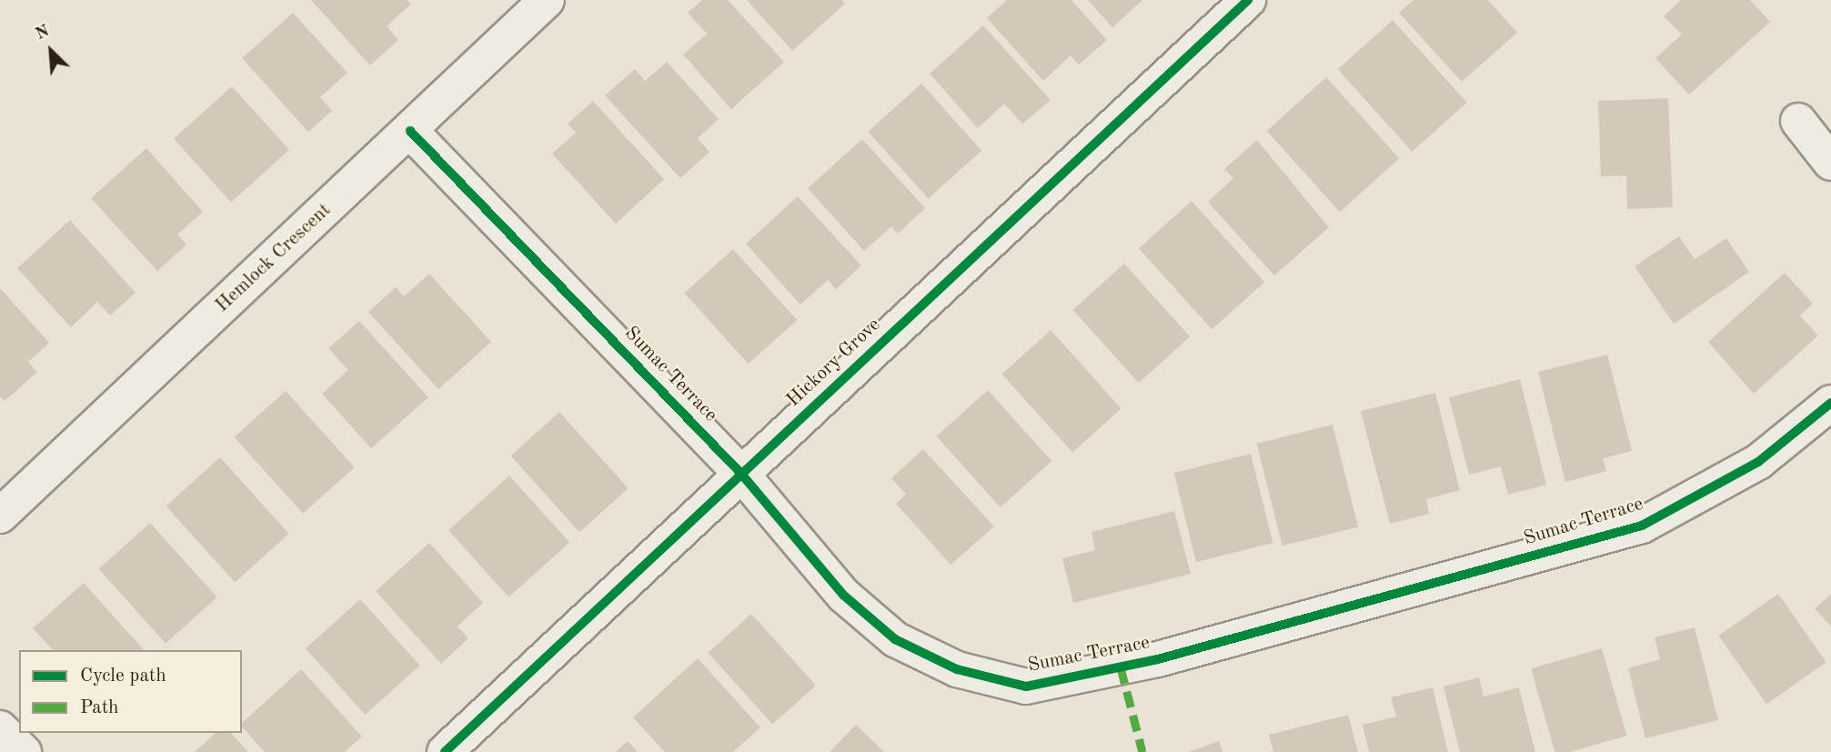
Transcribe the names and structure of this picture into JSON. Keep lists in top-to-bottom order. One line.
{"streets":{"street":["Hemlock Crescent","Hickory Grove","Sumac Terrace"]},"crossings":[["Hemlock Crescent","Sumac Terrace"],["Hickory Grove","Sumac Terrace"]],"legend":["Cycle path","Path"],"north":"top left"}
